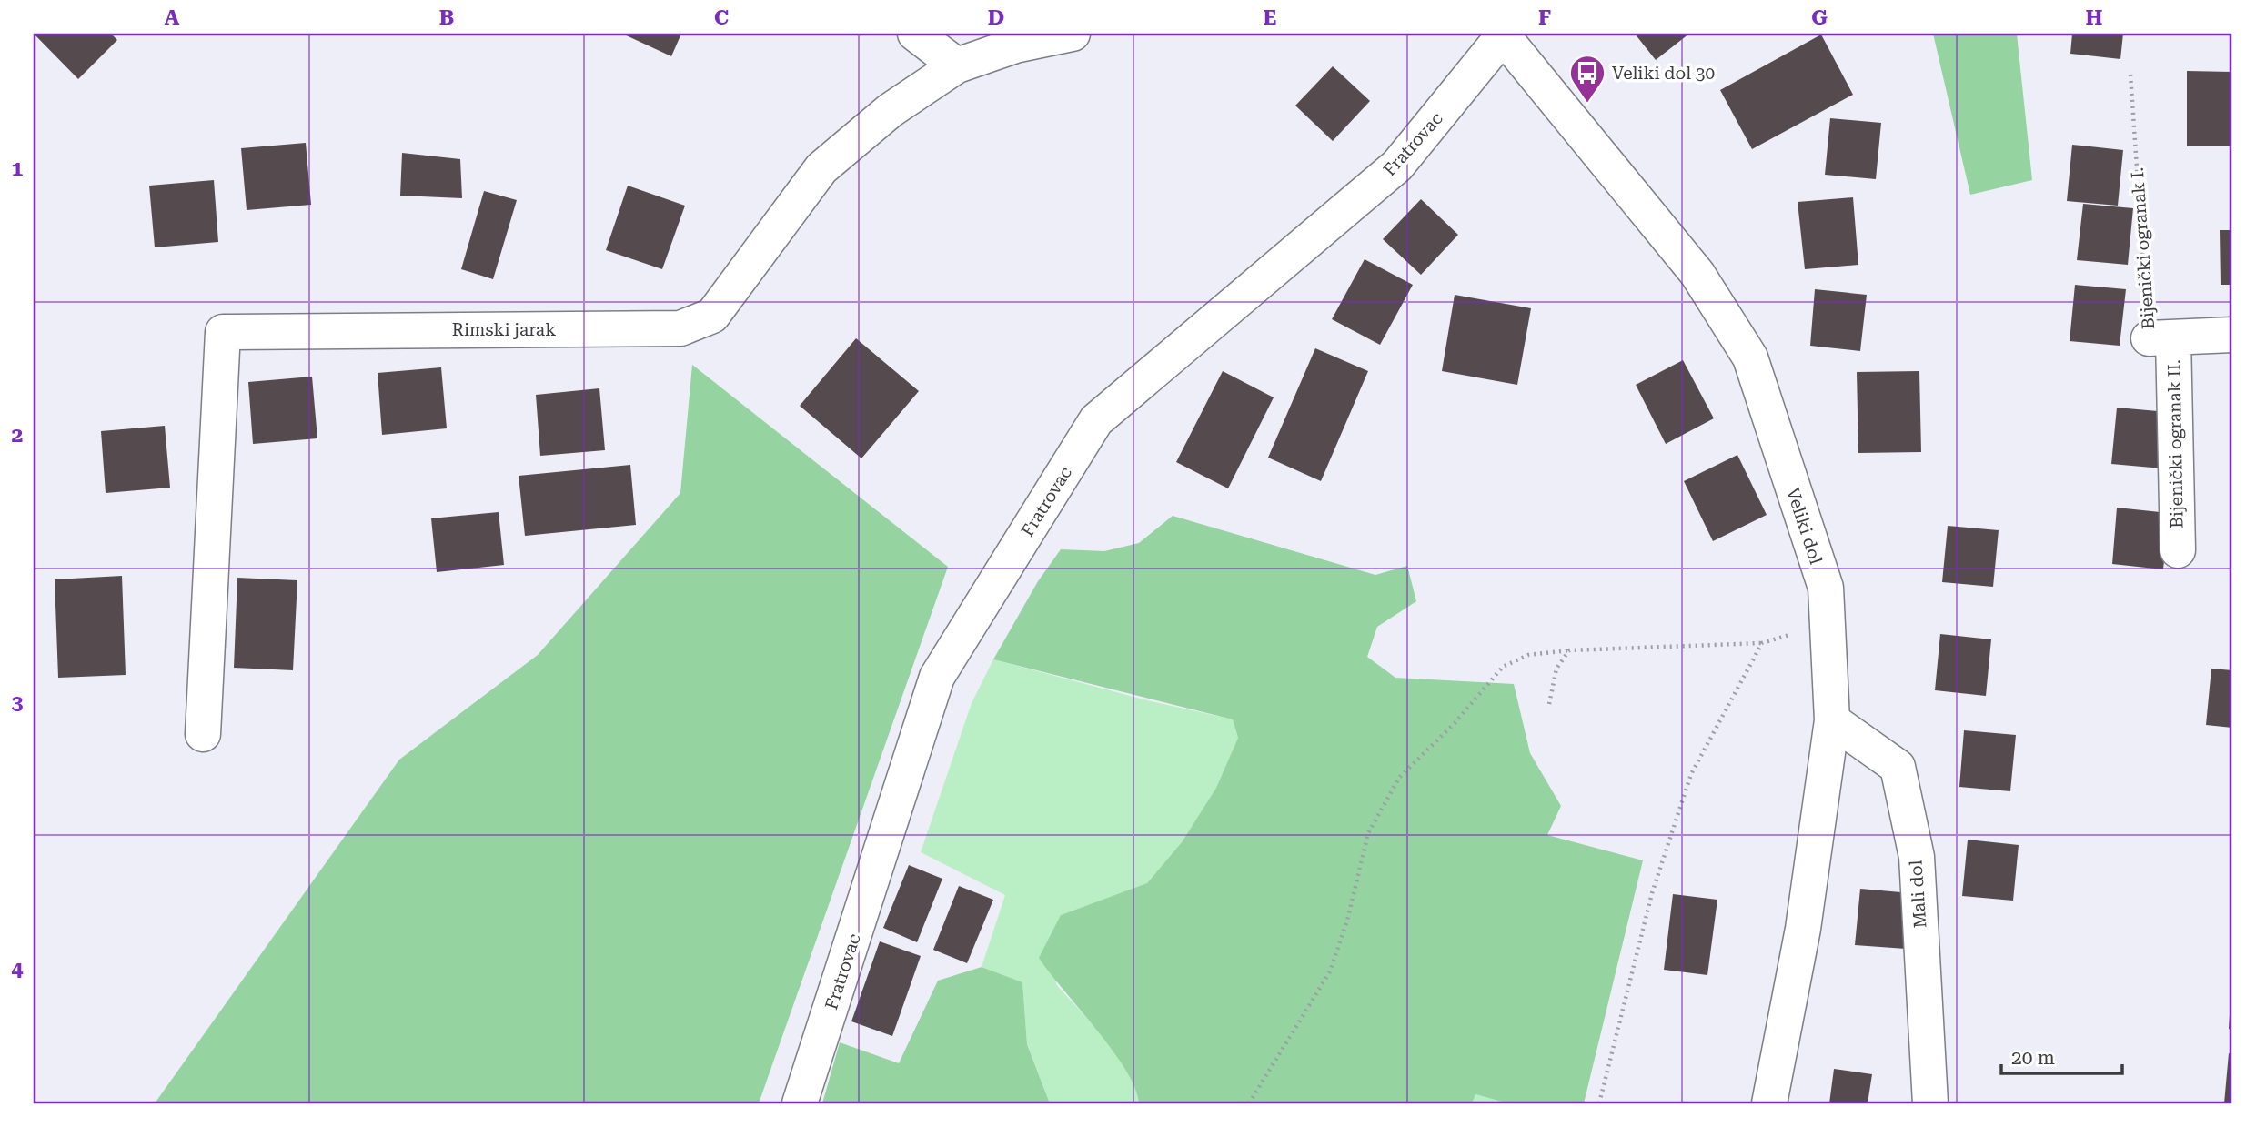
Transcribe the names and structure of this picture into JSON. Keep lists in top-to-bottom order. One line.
{"streets":{"street":["Fratrovac","Bijenički ogranak I.","Rimski jarak","Bijenički ogranak II.","Veliki dol","Mali dol"]},"crossings":[["Fratrovac","Veliki dol"],["Bijenički ogranak I.","Bijenički ogranak II."],["Veliki dol","Mali dol"]],"places":{"bus stop":["Veliki dol 30"]},"scale_bar":"20 m","grid":{"columns":["A","B","C","D","E","F","G","H"],"rows":["1","2","3","4"]}}
